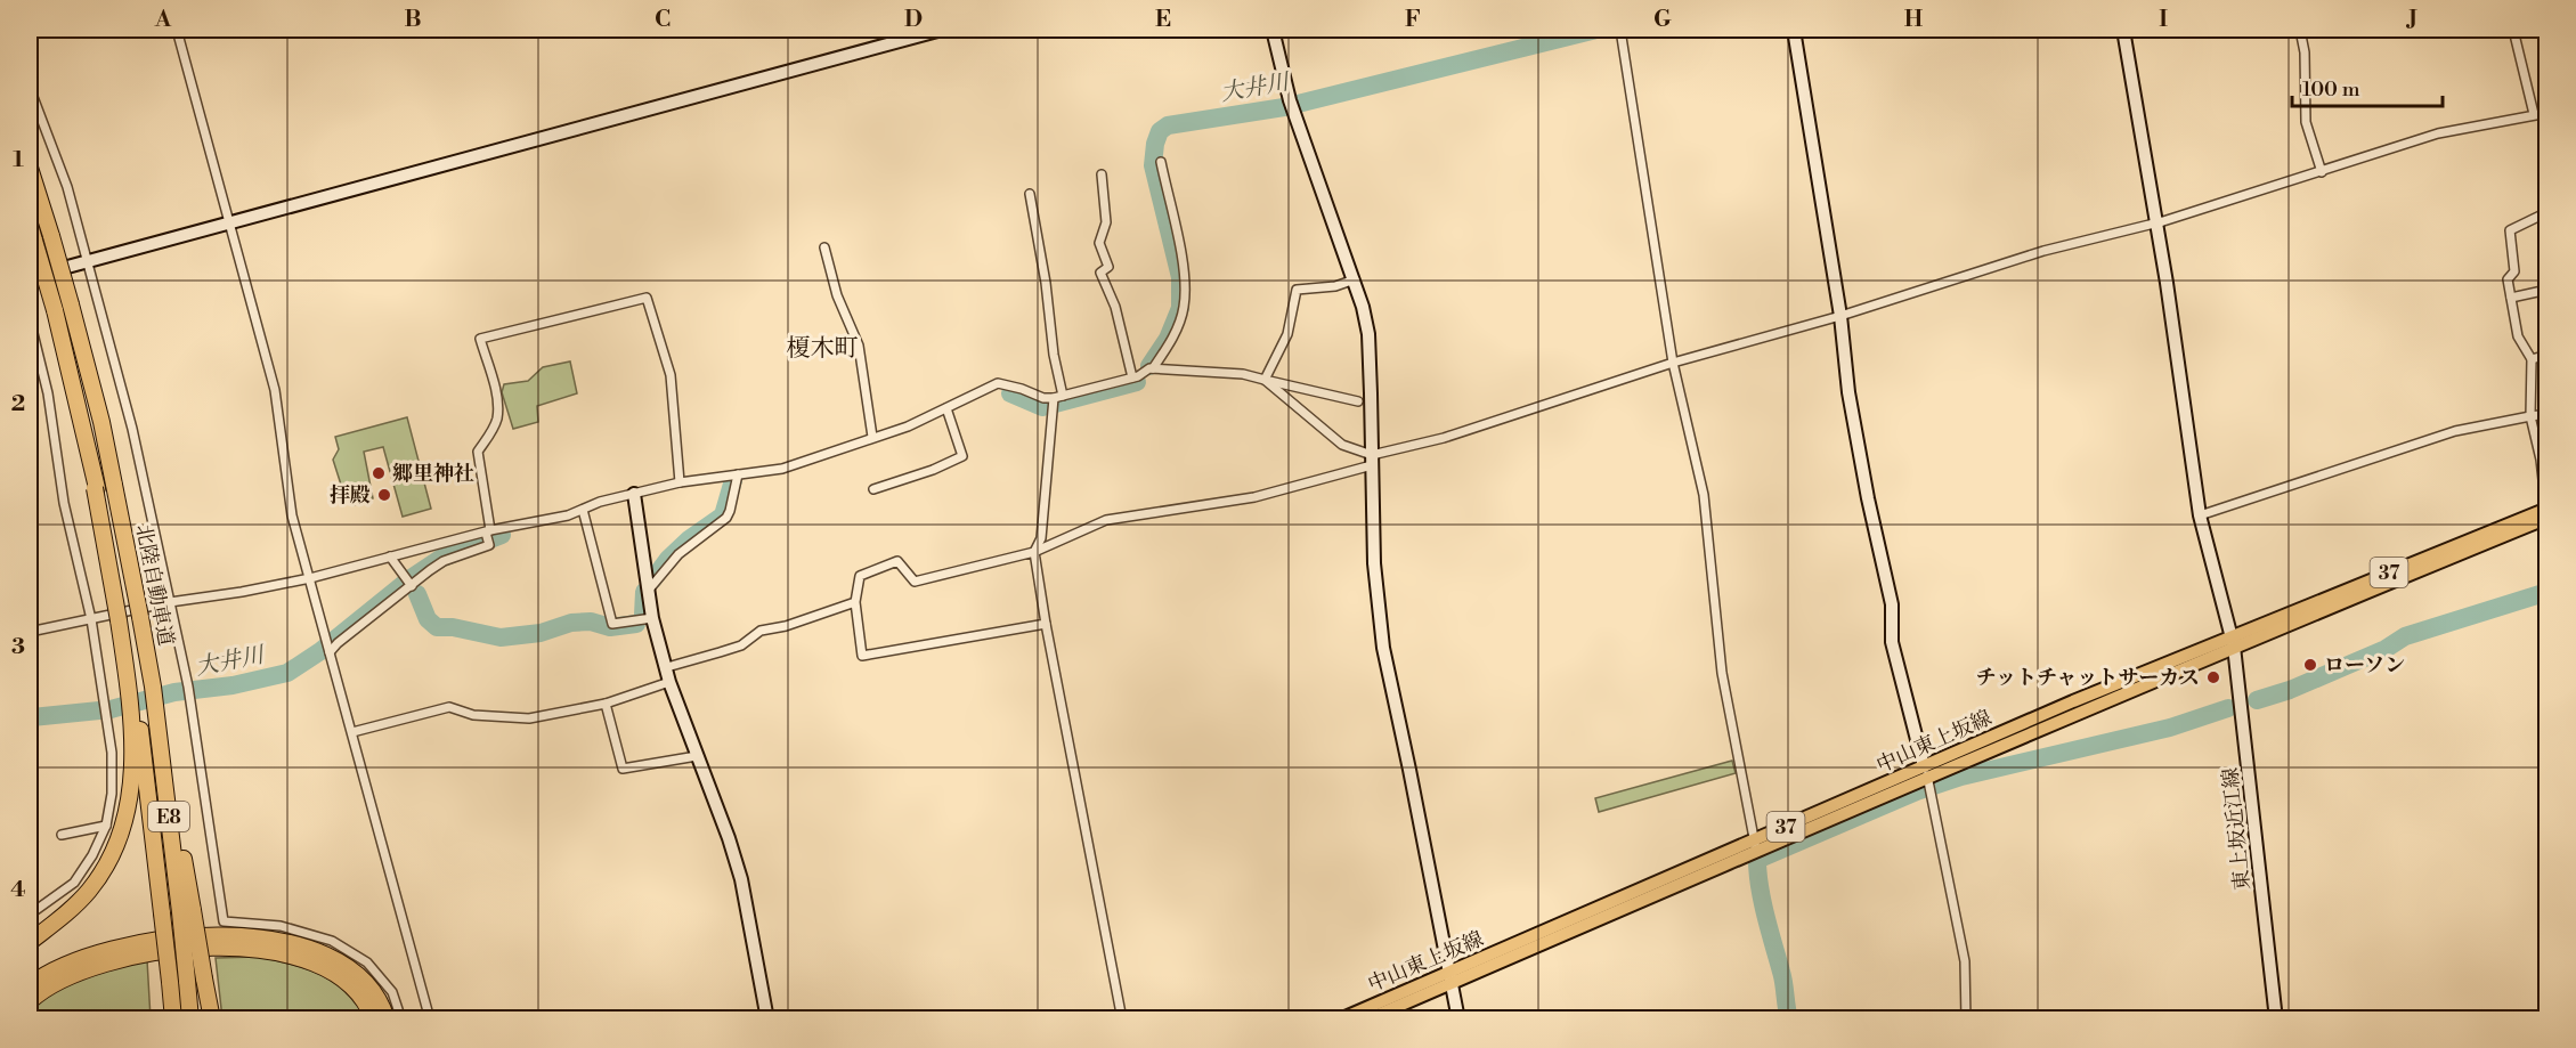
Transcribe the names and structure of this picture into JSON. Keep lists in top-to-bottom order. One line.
{"streets":{"highway":["北陸自動車道","E8"],"main road":["37","中山東上坂線"],"street":["東上坂近江線"]},"crossings":[["北陸自動車道","E8"],["中山東上坂線","東上坂近江線"]],"districts":["榎木町"],"water":["大井川"],"places":["郷里神社","拝殿","ローソン","チットチャットサーカス"],"scale_bar":"100 m","grid":{"columns":["A","B","C","D","E","F","G","H","I","J"],"rows":["1","2","3","4"]}}
